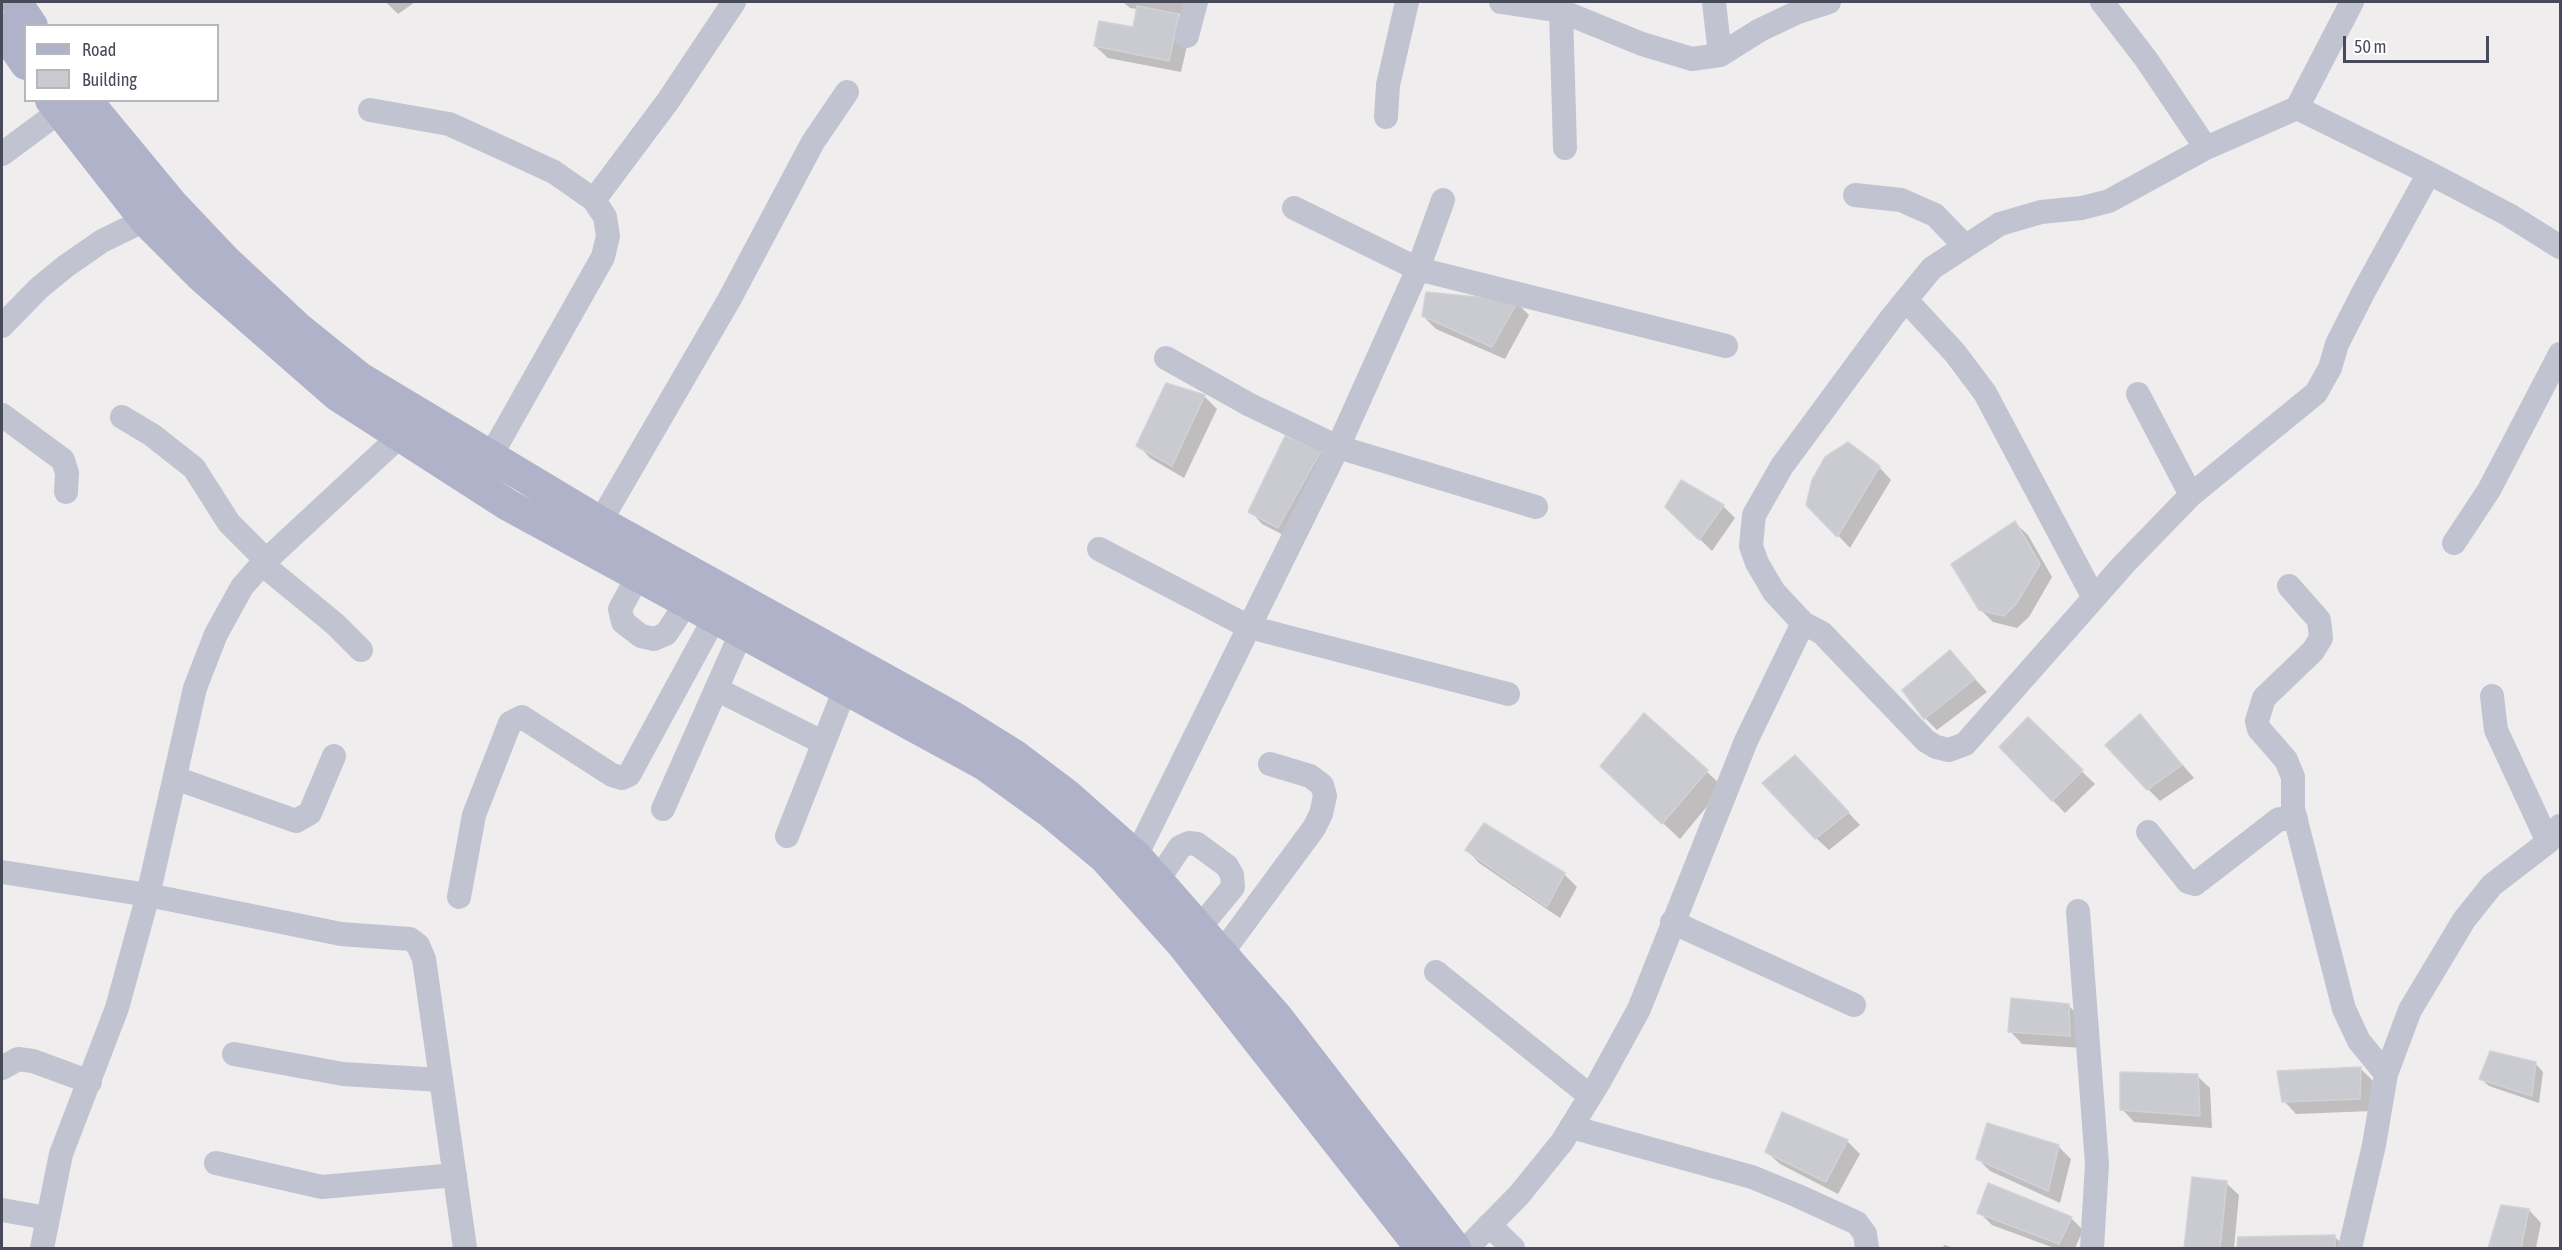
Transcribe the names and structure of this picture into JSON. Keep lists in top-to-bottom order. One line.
{"legend":["Road","Building"],"scale_bar":"50 m"}
